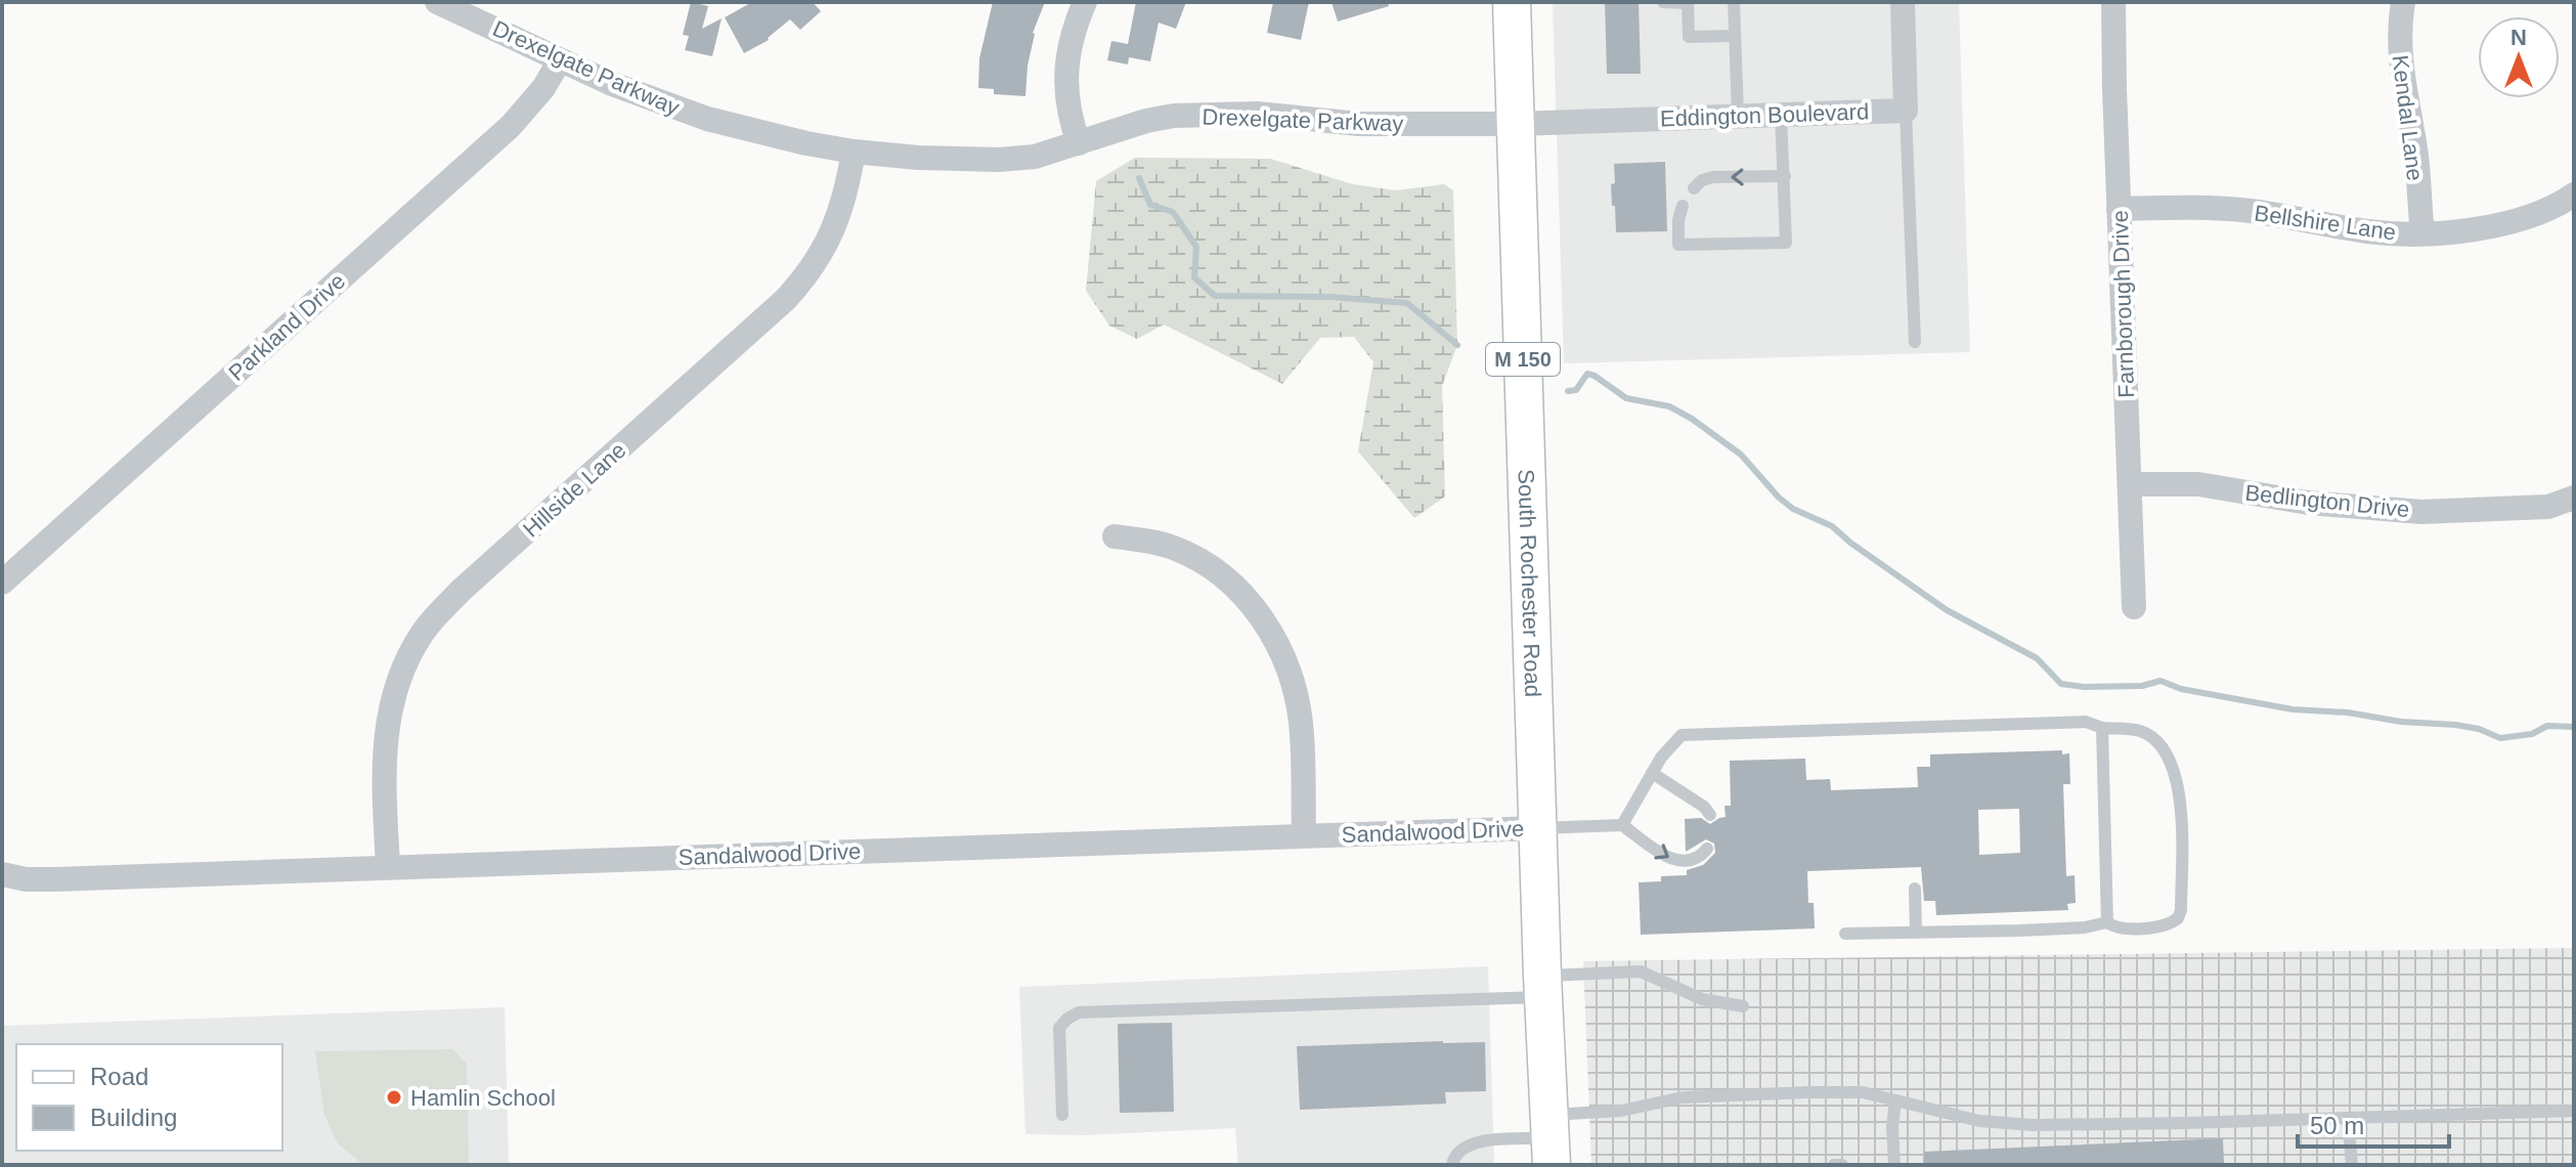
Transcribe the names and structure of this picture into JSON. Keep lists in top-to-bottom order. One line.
{"streets":{"main road":["M 150","South Rochester Road"],"street":["Drexelgate Parkway","Eddington Boulevard","Kendal Lane","Bellshire Lane","Farnborough Drive","Parkland Drive","Hillside Lane","Bedlington Drive","Sandalwood Drive"]},"crossings":[["Drexelgate Parkway","Eddington Boulevard"],["Drexelgate Parkway","Parkland Drive"],["Drexelgate Parkway","Hillside Lane"],["Drexelgate Parkway","South Rochester Road"],["Eddington Boulevard","South Rochester Road"],["Kendal Lane","Bellshire Lane"],["Bellshire Lane","Farnborough Drive"],["Farnborough Drive","Bedlington Drive"],["Hillside Lane","Sandalwood Drive"],["South Rochester Road","Sandalwood Drive"]],"places":["Hamlin School"],"legend":["Road","Building"],"scale_bar":"50 m","north":"top"}
